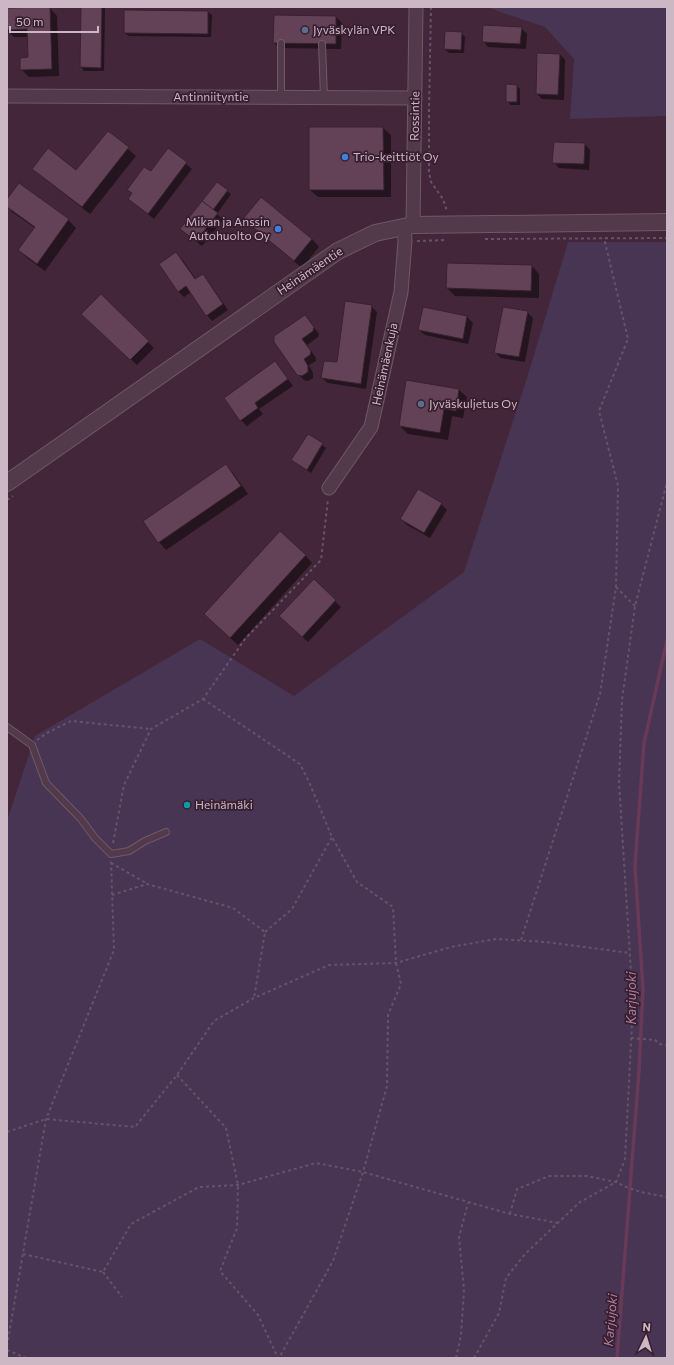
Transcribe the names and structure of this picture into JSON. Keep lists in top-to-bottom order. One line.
{"streets":{"street":["Antinniityntie","Rossintie","Heinämäentie","Heinämäenkuja"]},"crossings":[["Antinniityntie","Rossintie"],["Rossintie","Heinämäentie"],["Rossintie","Heinämäenkuja"],["Heinämäentie","Heinämäenkuja"]],"water":["Karjujoki"],"places":["Jyväskylän VPK","Trio-keittiöt Oy","Mikan ja Anssin Autohuolto Oy","Jyväskuljetus Oy","Heinämäki"],"scale_bar":"50 m","north":"top"}
